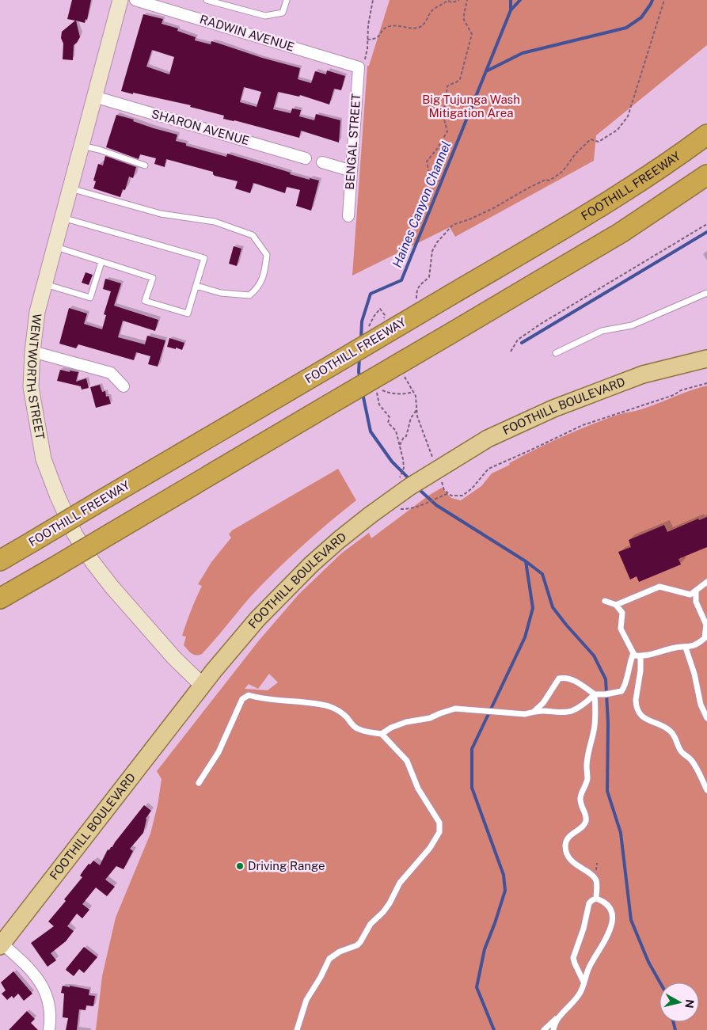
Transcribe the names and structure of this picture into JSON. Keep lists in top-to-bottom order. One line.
{"streets":{"highway":["FOOTHILL FREEWAY"],"main road":["WENTWORTH STREET","FOOTHILL BOULEVARD"],"street":["RADWIN AVENUE","SHARON AVENUE","BENGAL STREET"]},"crossings":[["RADWIN AVENUE","BENGAL STREET"],["SHARON AVENUE","WENTWORTH STREET"],["WENTWORTH STREET","FOOTHILL BOULEVARD"]],"water":["Haines Canyon Channel"],"parks":["Big Tujunga Wash Mitigation Area"],"places":["Driving Range"],"north":"right"}
